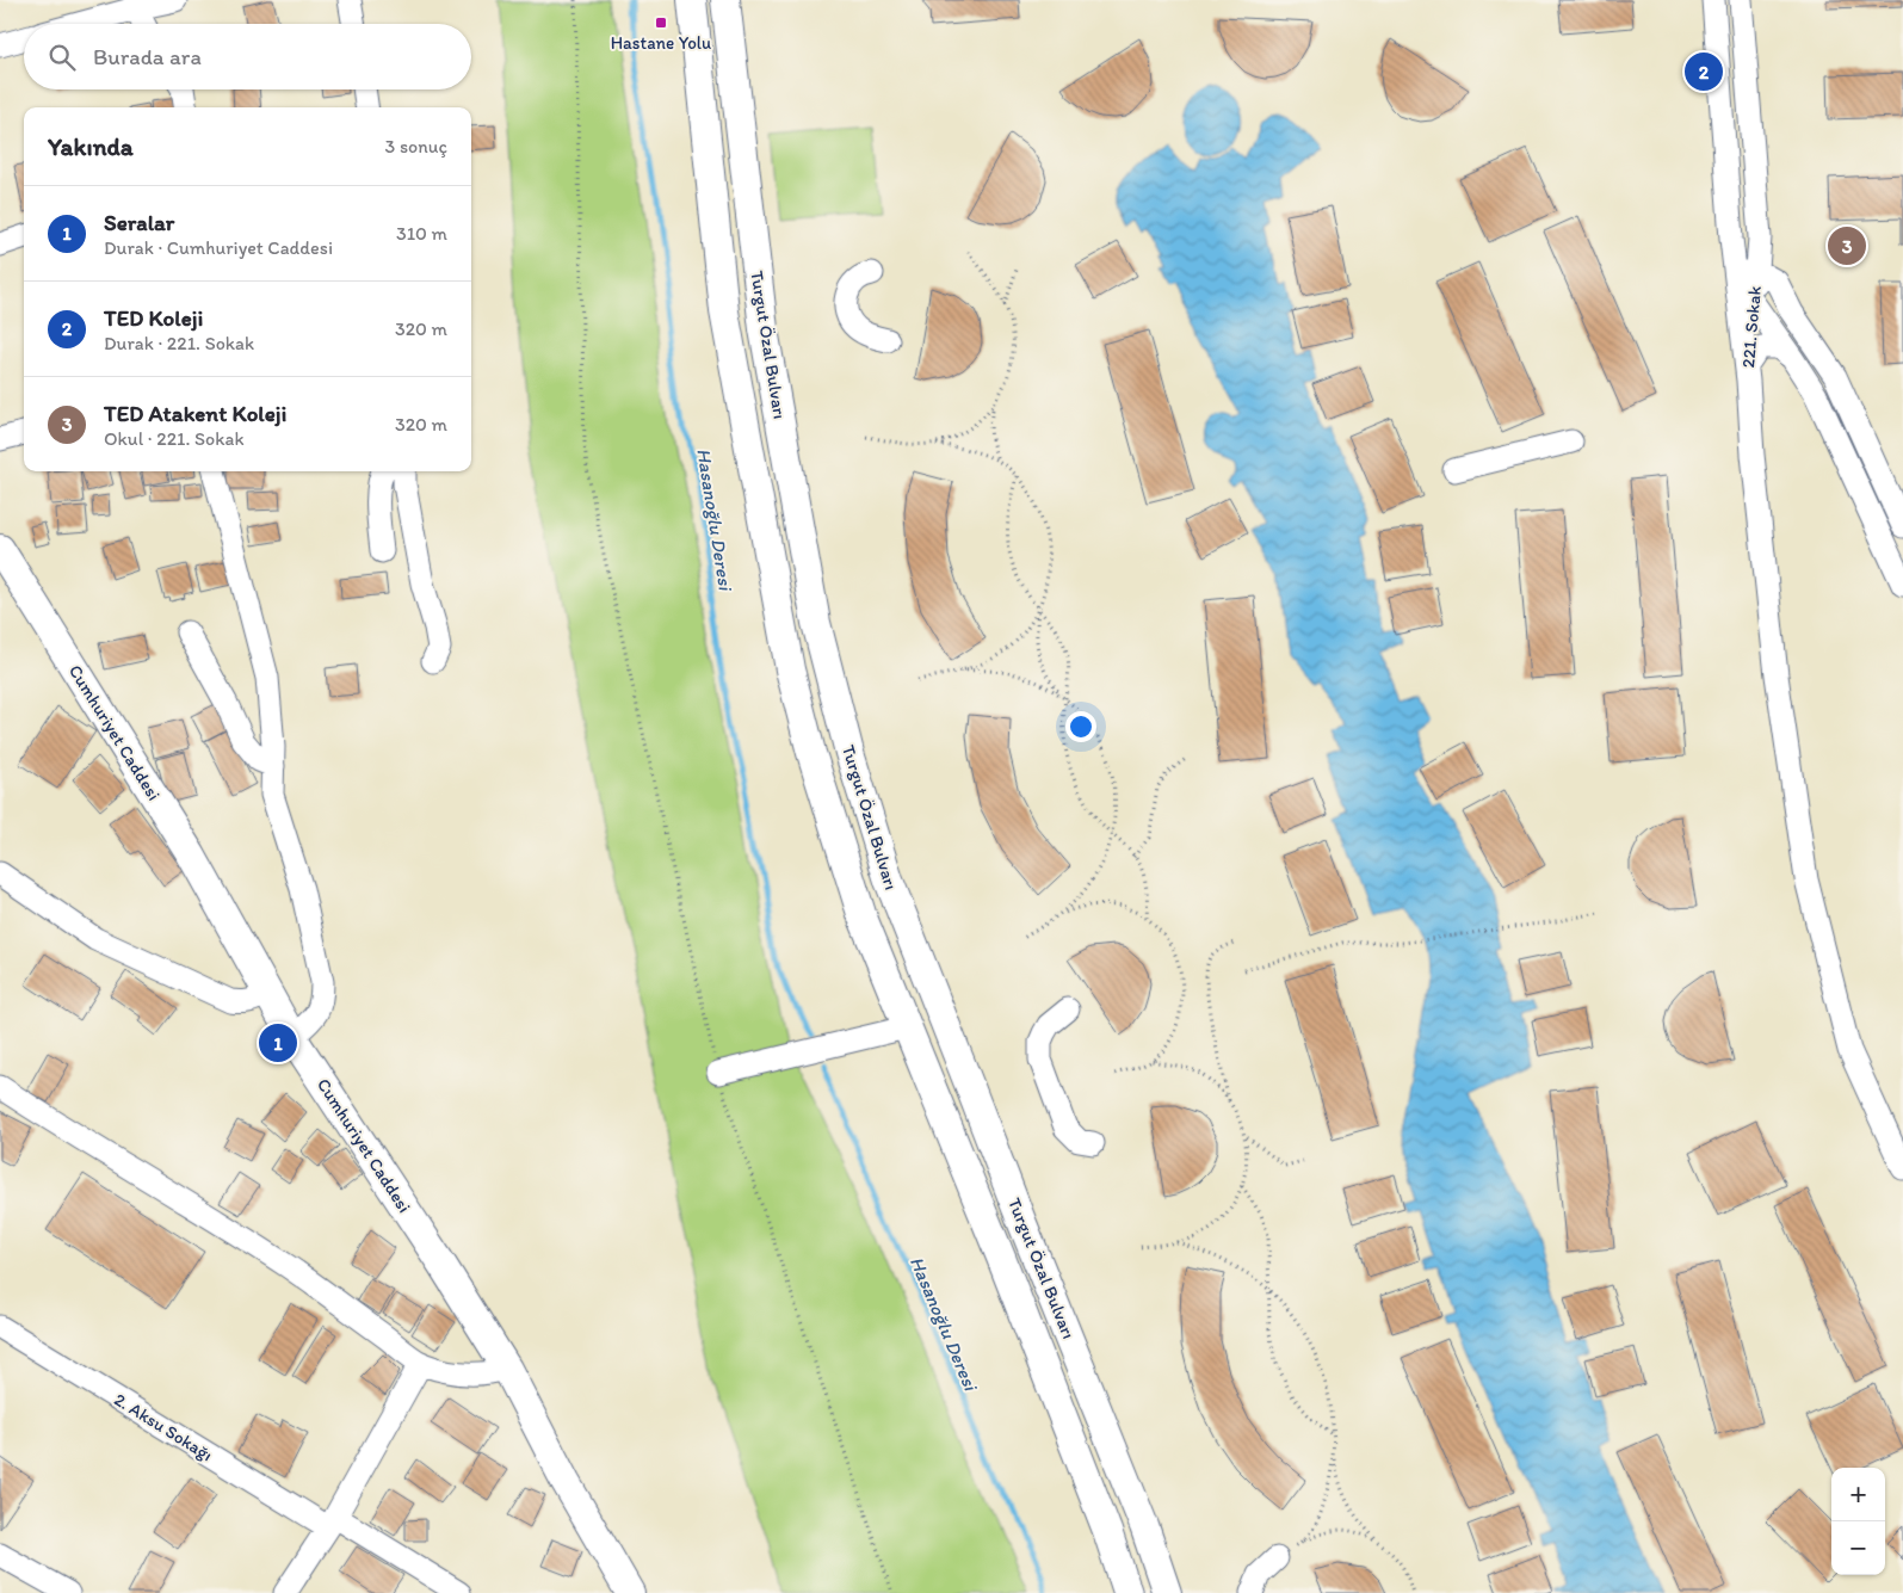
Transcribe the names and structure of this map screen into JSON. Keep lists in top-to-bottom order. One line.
{"streets":{"main road":["Turgut Özal Bulvarı","Cumhuriyet Caddesi"],"street":["221. Sokak","2. Aksu Sokağı"]},"water":["Hasanoğlu Deresi"],"places":{"transit":["Hastane Yolu"]},"page":{"search":"Burada ara","pins":["2","3","1"],"heading":["Yakında","3 sonuç"],"list":[{"mark":"1","name":"Seralar","note":"Durak · Cumhuriyet Caddesi","value":"310 m"},{"mark":"2","name":"TED Koleji","note":"Durak · 221. Sokak","value":"320 m"},{"mark":"3","name":"TED Atakent Koleji","note":"Okul · 221. Sokak","value":"320 m"}],"map_buttons":["+","−"]}}
